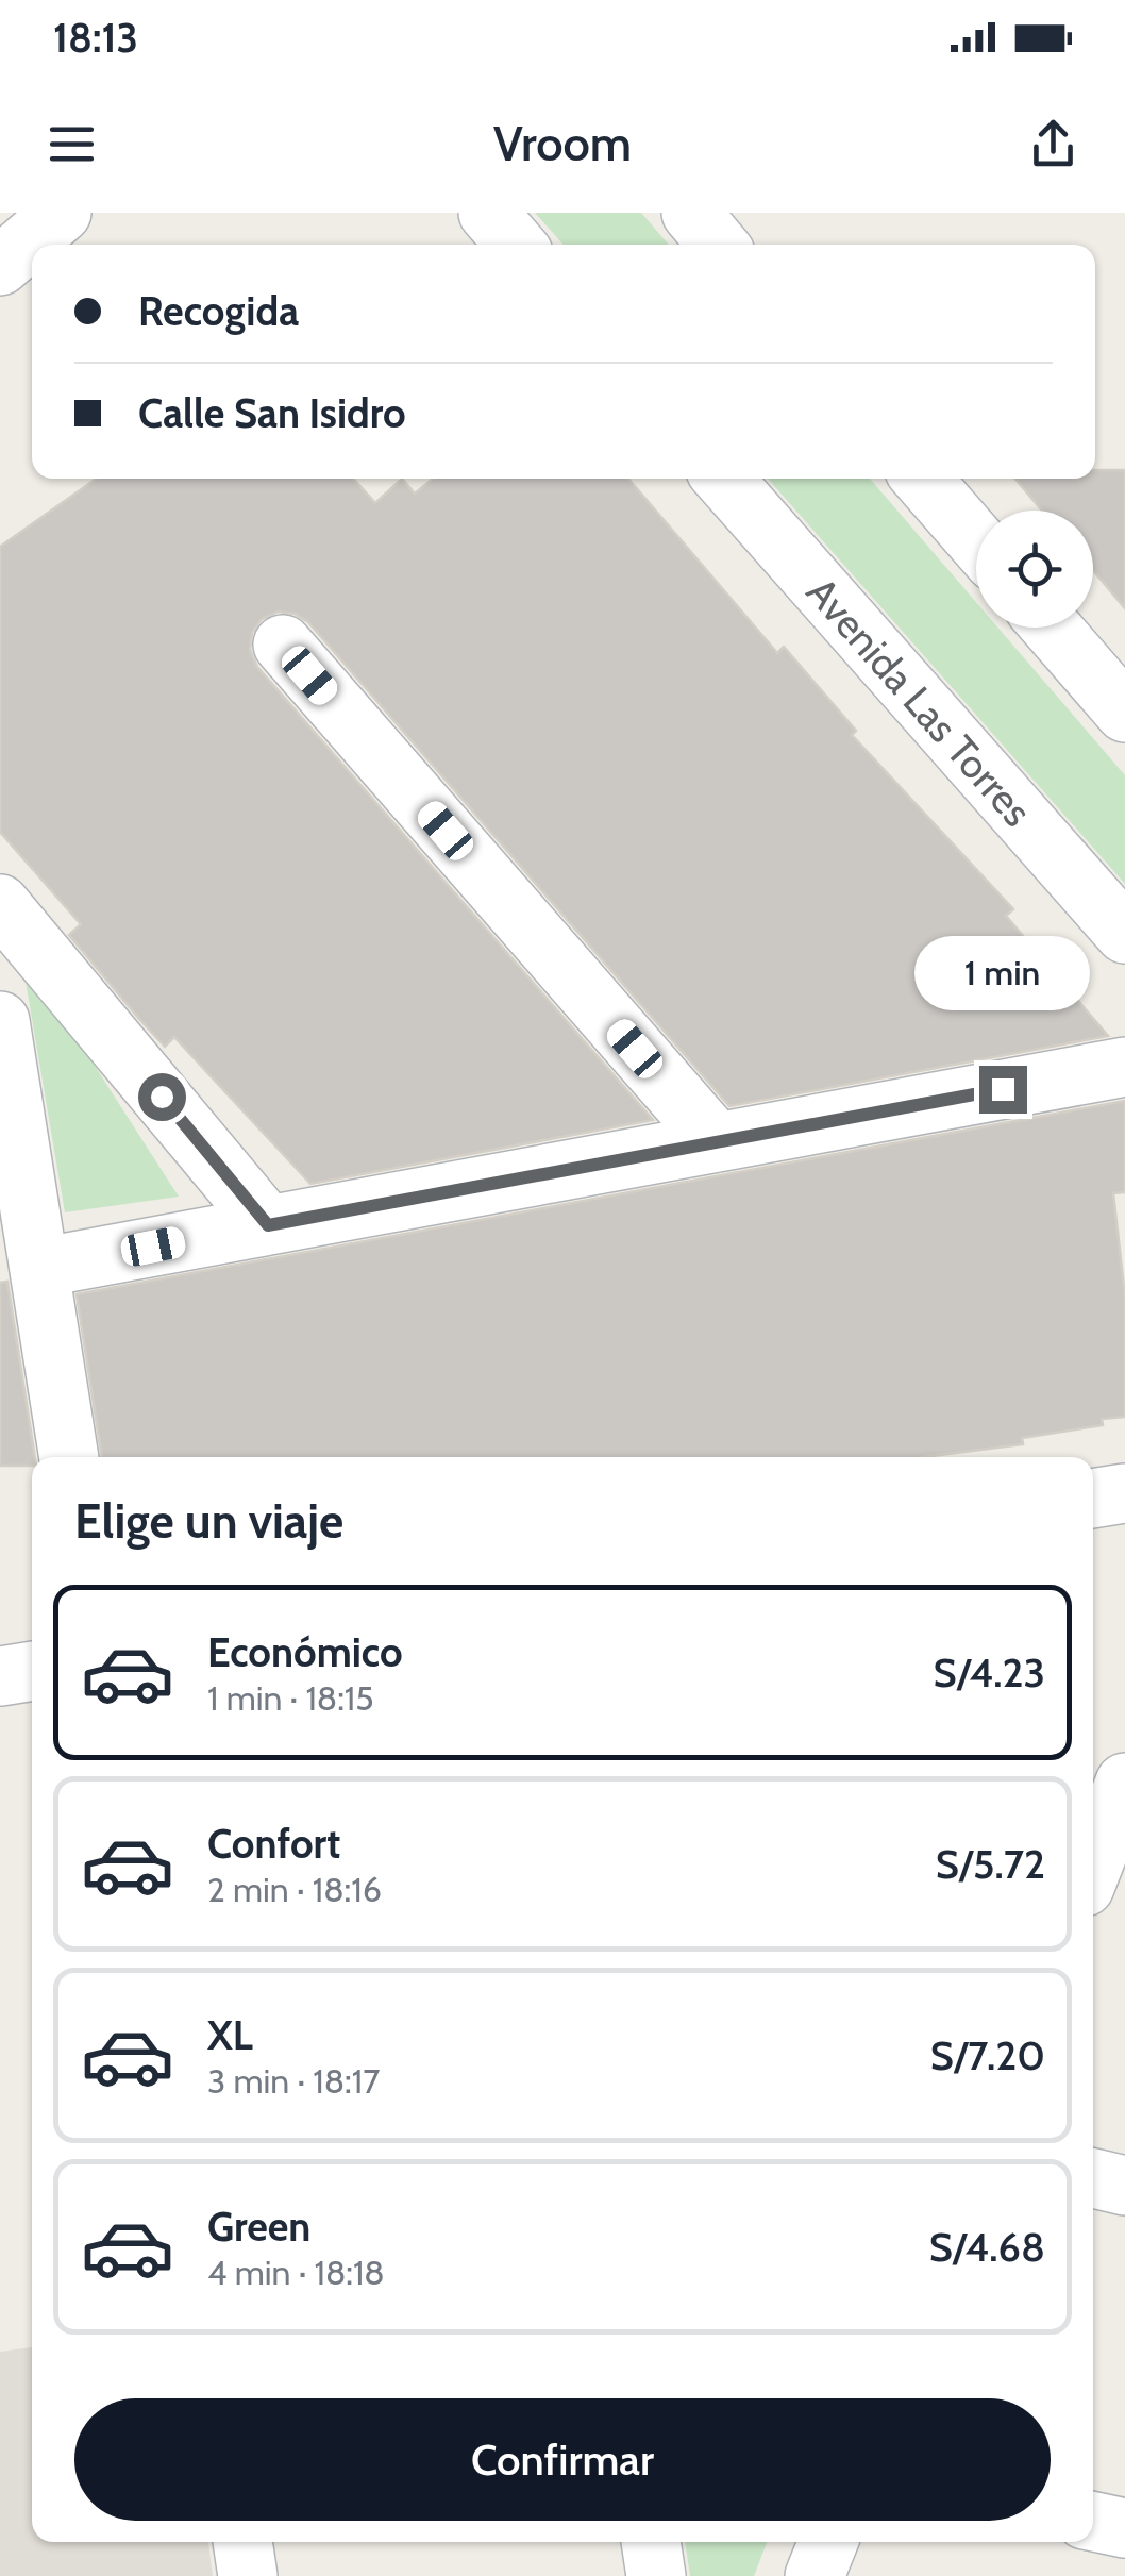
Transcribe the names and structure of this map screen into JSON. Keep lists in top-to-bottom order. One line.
{"streets":{"street":["Avenida Las Torres"]},"page":{"status":"18:13","header":"Vroom","banner":["Recogida","Calle San Isidro"],"bubble":"1 min","heading":"Elige un viaje","list":[{"name":"Económico","note":"1 min · 18:15","value":"S/4.23"},{"name":"Confort","note":"2 min · 18:16","value":"S/5.72"},{"name":"XL","note":"3 min · 18:17","value":"S/7.20"},{"name":"Green","note":"4 min · 18:18","value":"S/4.68"}],"buttons":"Confirmar"}}
